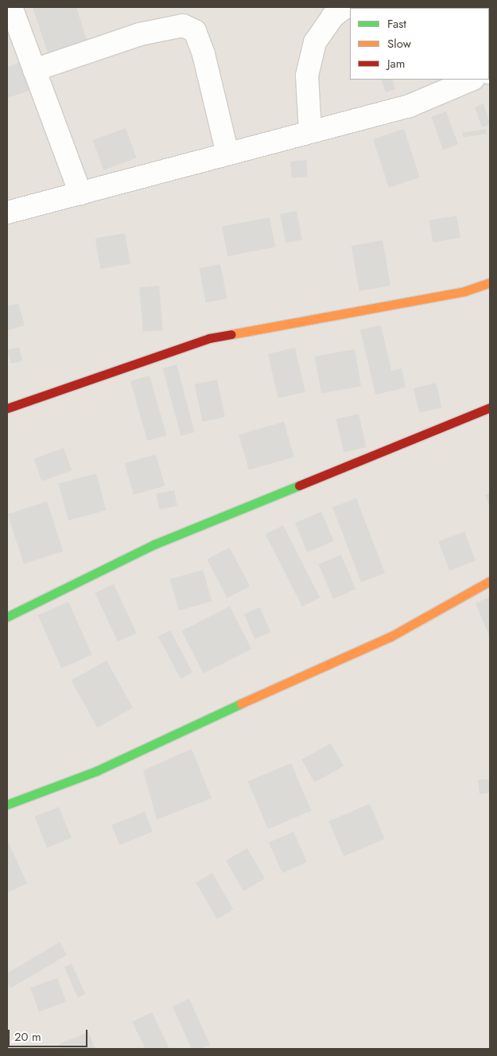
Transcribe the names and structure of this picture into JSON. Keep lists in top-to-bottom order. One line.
{"legend":["Fast","Slow","Jam"],"scale_bar":"20 m"}
